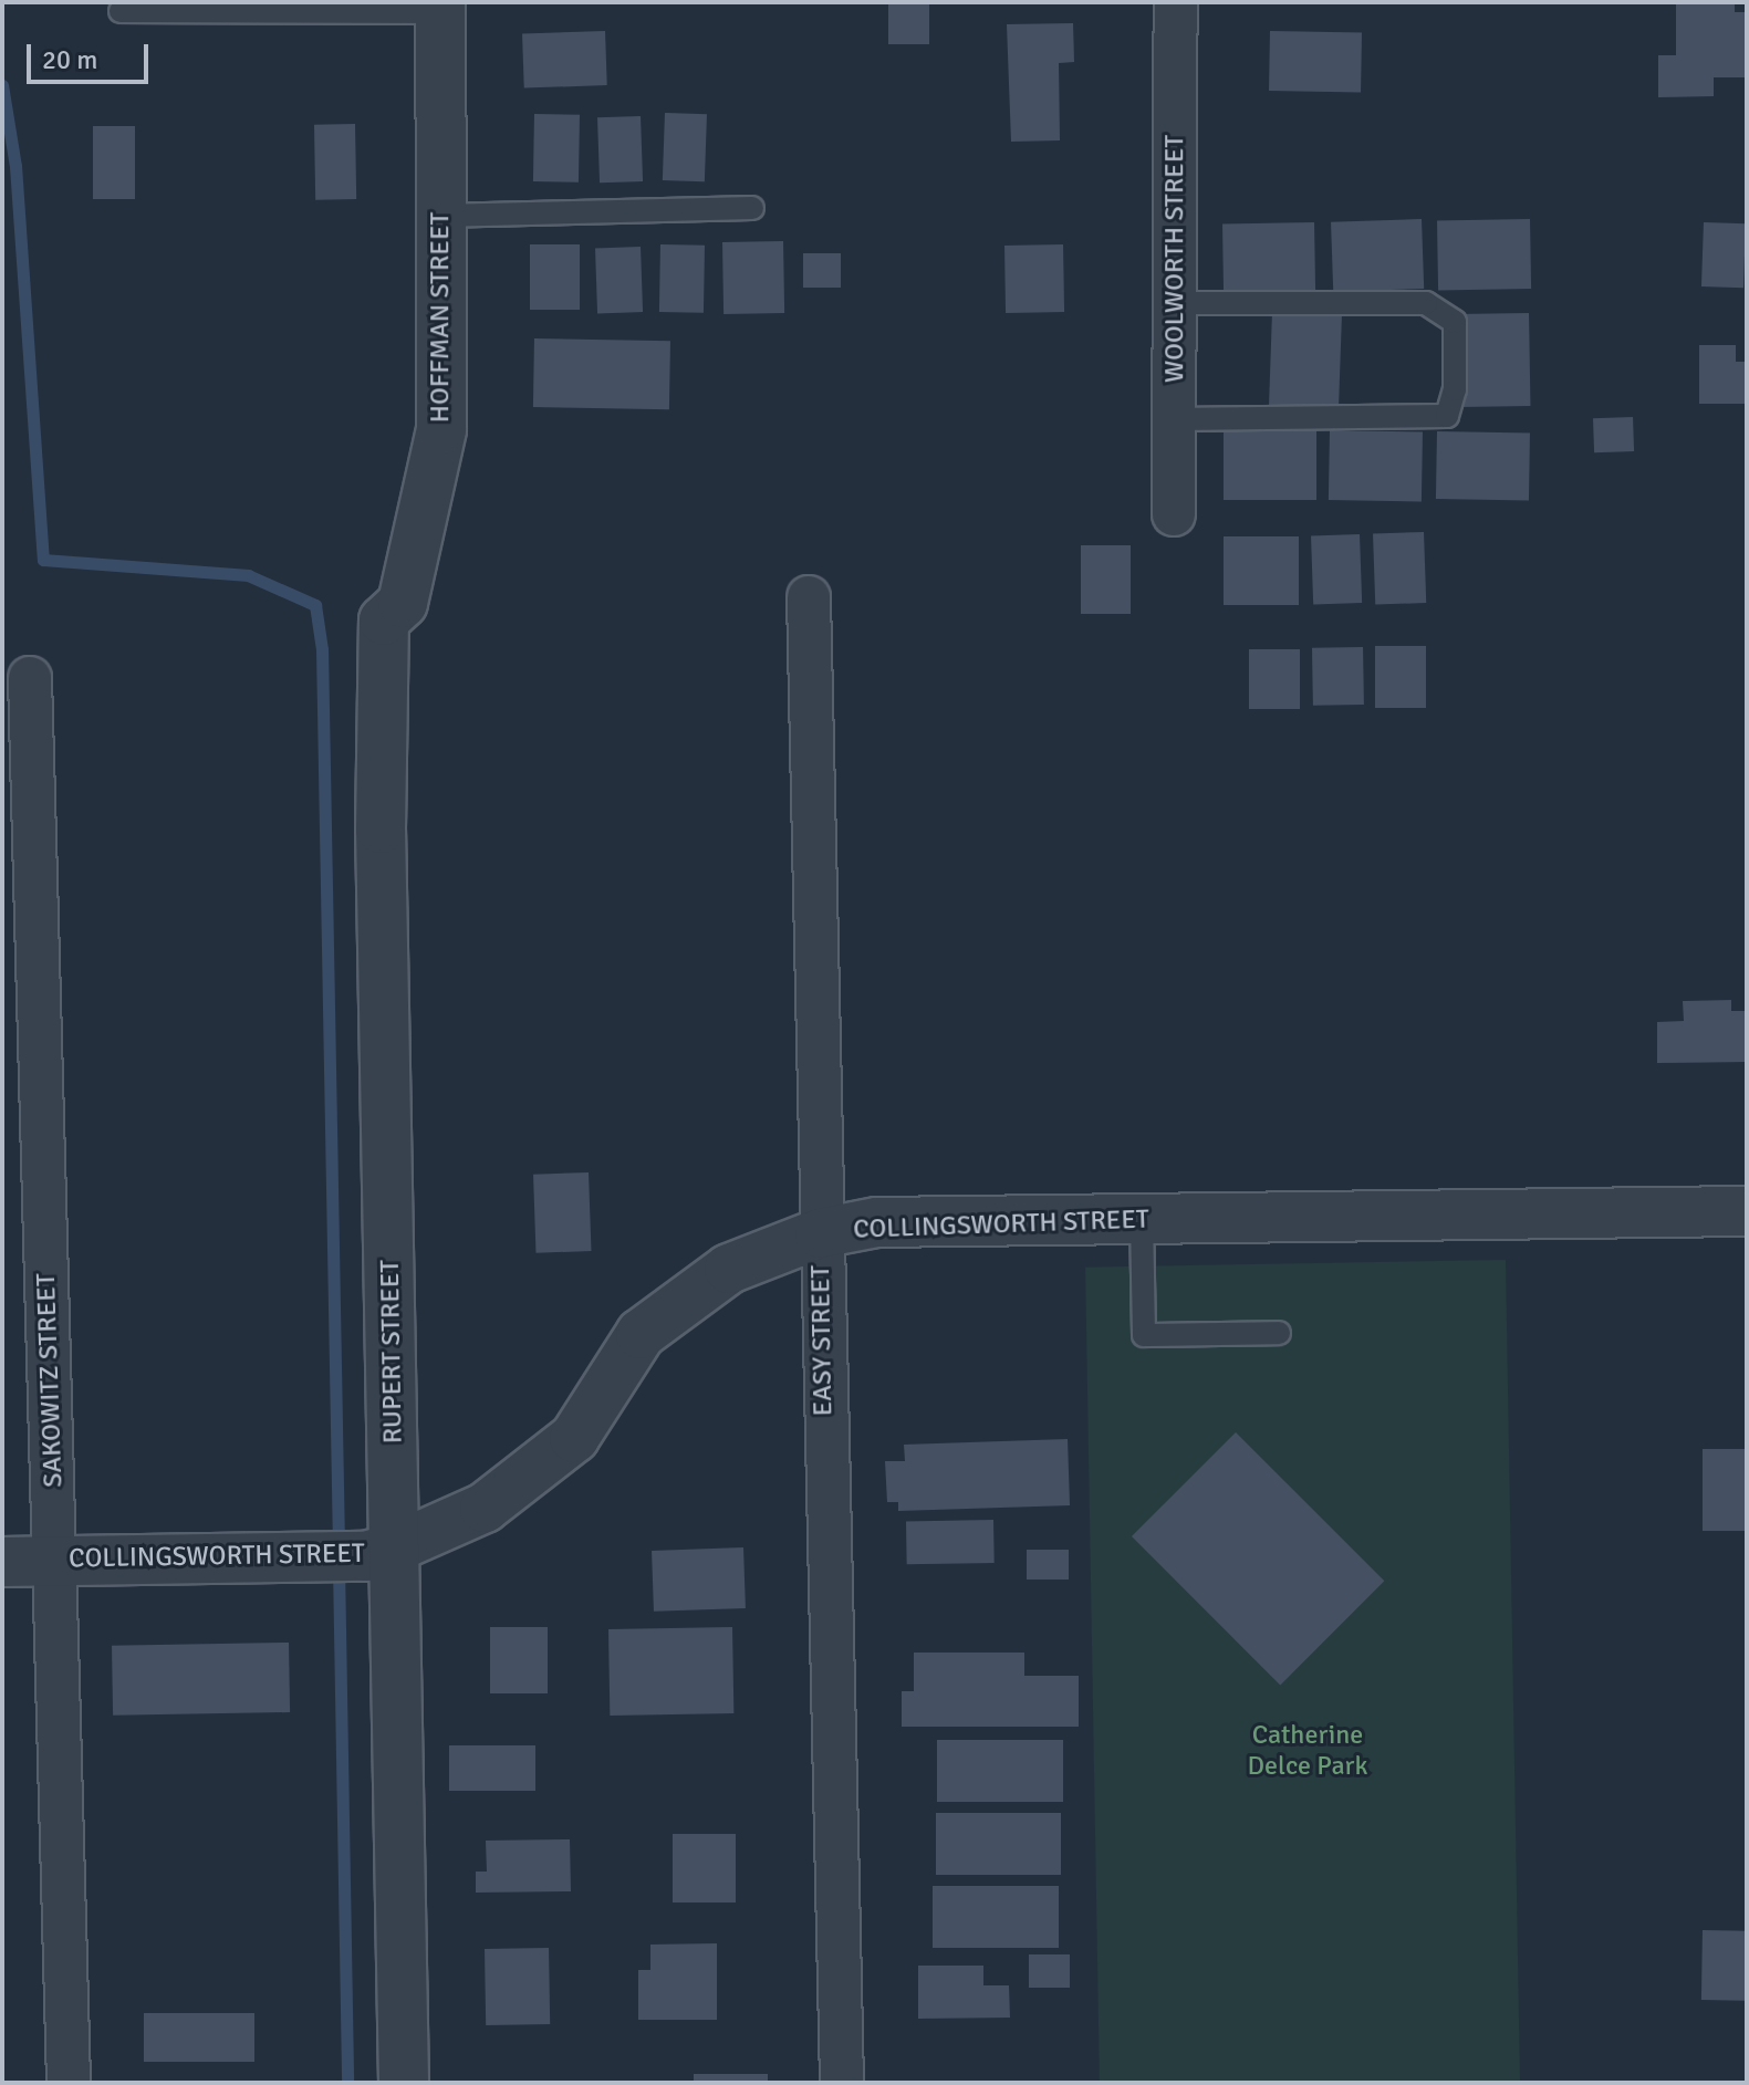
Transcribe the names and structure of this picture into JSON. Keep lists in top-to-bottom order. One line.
{"streets":{"street":["WOOLWORTH STREET","HOFFMAN STREET","COLLINGSWORTH STREET","EASY STREET","RUPERT STREET","SAKOWITZ STREET"]},"crossings":[["HOFFMAN STREET","RUPERT STREET"],["COLLINGSWORTH STREET","EASY STREET"],["COLLINGSWORTH STREET","RUPERT STREET"],["COLLINGSWORTH STREET","SAKOWITZ STREET"]],"parks":["Catherine Delce Park"],"scale_bar":"20 m"}
